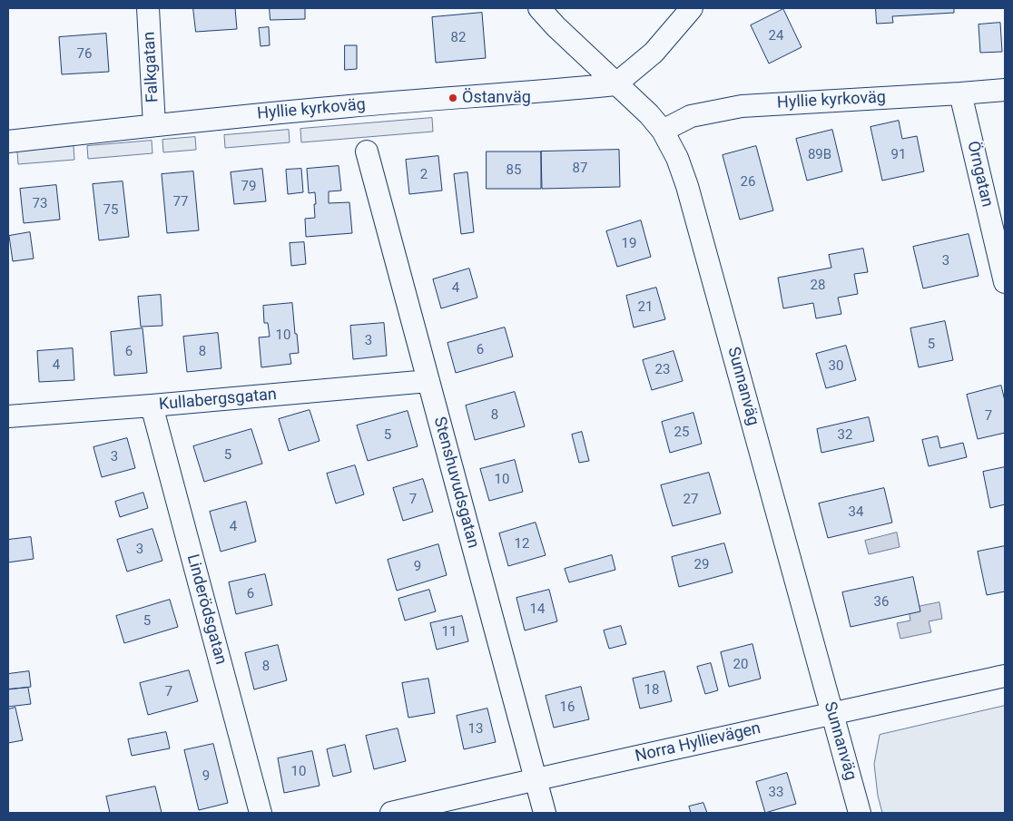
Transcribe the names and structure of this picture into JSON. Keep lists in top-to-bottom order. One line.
{"streets":{"street":["Falkgatan","Hyllie kyrkoväg","Örngatan","Sunnanväg","Kullabergsgatan","Stenshuvudsgatan","Linderödsgatan","Norra Hyllievägen"]},"crossings":[["Falkgatan","Hyllie kyrkoväg"],["Hyllie kyrkoväg","Örngatan"],["Hyllie kyrkoväg","Sunnanväg"],["Sunnanväg","Norra Hyllievägen"],["Kullabergsgatan","Stenshuvudsgatan"],["Kullabergsgatan","Linderödsgatan"],["Stenshuvudsgatan","Norra Hyllievägen"]],"places":["Östanväg"],"house_numbers":["24","82","76","89B","91","87","85","2","26","79","77","73","75","19","3","28","4","21","10","3","5","6","6","8","4","30","23","8","7","25","5","32","5","3","10","7","27","34","4","12","3","29","9","6","36","14","5","11","20","8","18","7","16","13","10","9","33"]}
